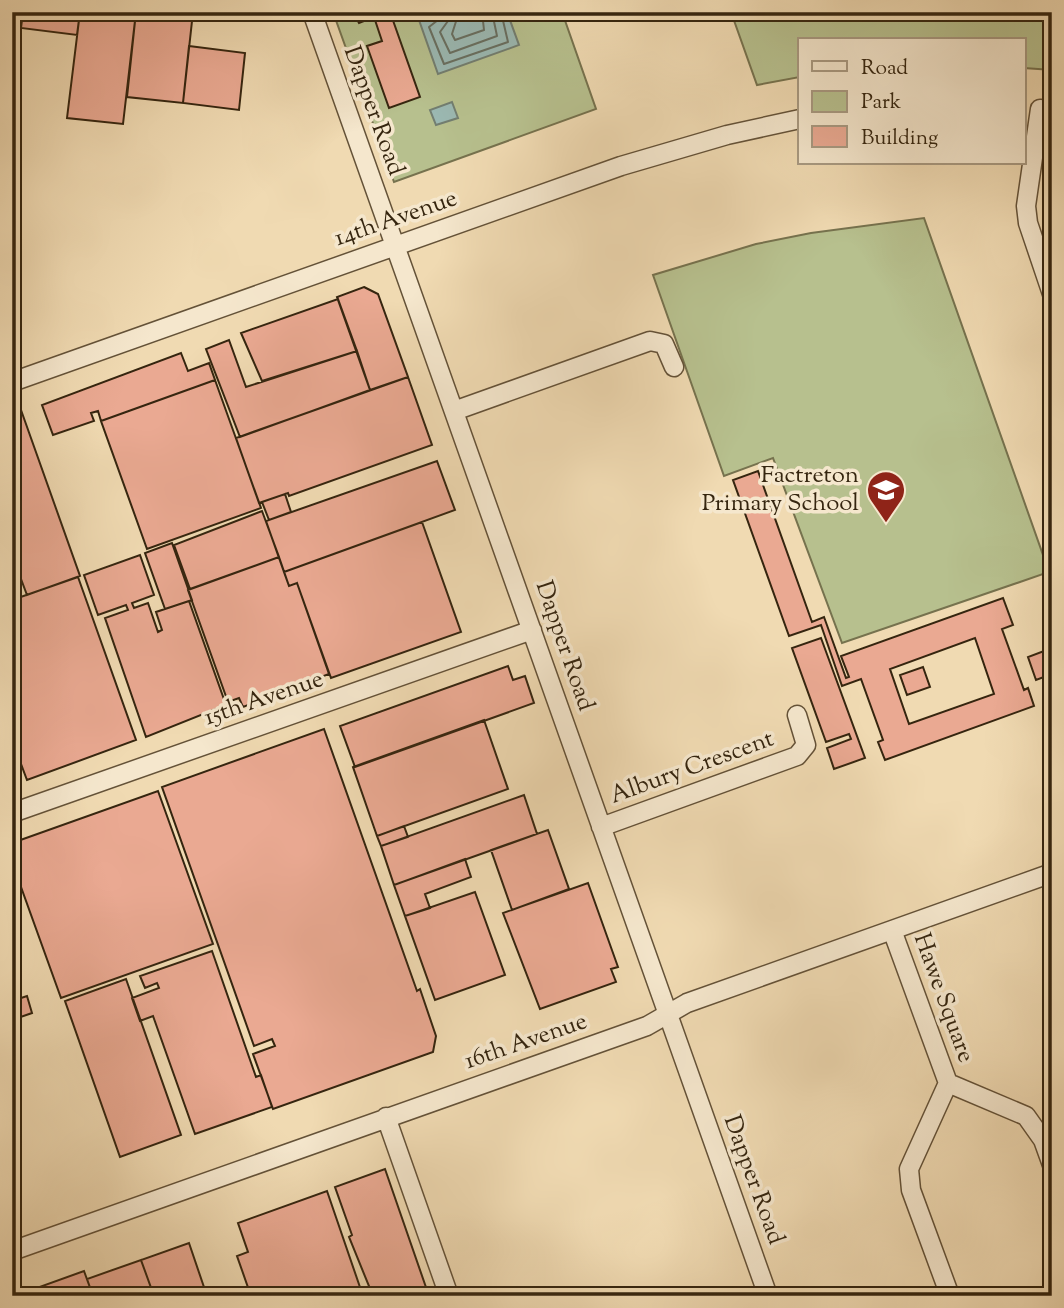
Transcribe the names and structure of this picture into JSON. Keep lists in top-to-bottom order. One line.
{"streets":{"street":["Dapper Road","14th Avenue","15th Avenue","Albury Crescent","Hawe Square","16th Avenue"]},"crossings":[["Dapper Road","14th Avenue"],["Dapper Road","15th Avenue"],["Dapper Road","Albury Crescent"],["Dapper Road","16th Avenue"],["Hawe Square","16th Avenue"]],"places":{"school or university":["Factreton Primary School"]},"legend":["Road","Park","Building"]}
